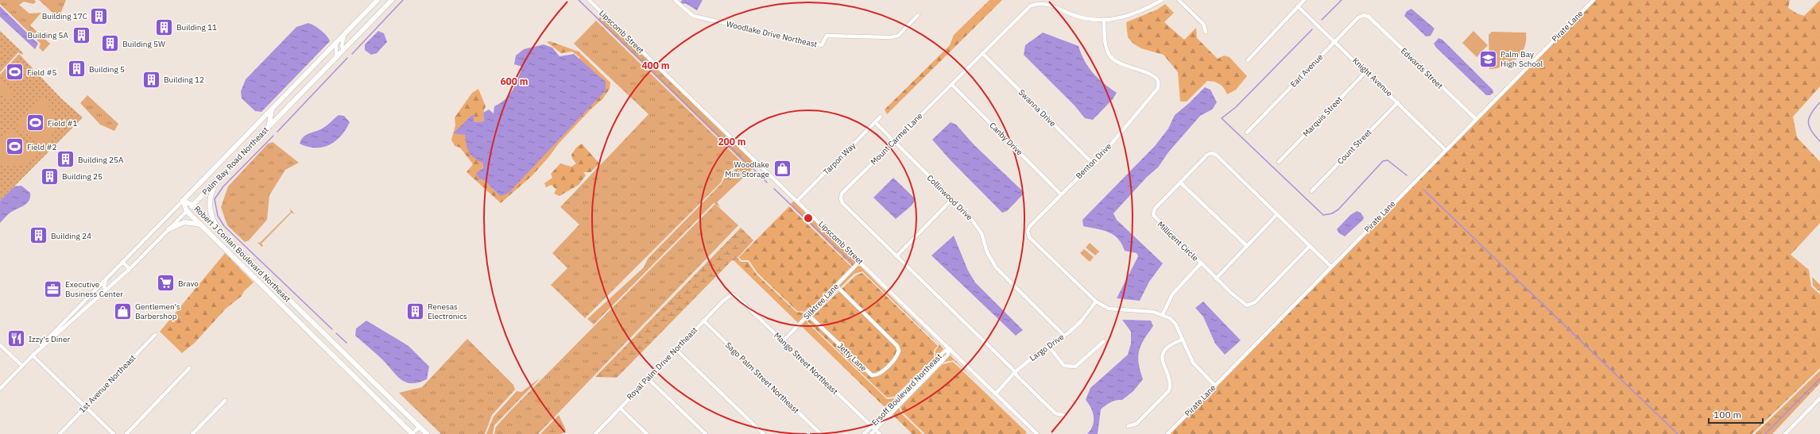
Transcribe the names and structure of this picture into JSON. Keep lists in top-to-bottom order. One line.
{"streets":{"main road":["Palm Bay Road Northeast","Robert J Conlan Boulevard Northeast"],"street":["Pirate Lane","Lipscomb Street","Woodlake Drive Northeast","Edwards Street","Earl Avenue","Knight Avenue","Swanna Drive","Marquis Street","Mount Carmel Lane","Canby Drive","Count Street","Tarpon Way","Benton Drive","Collinwood Drive","Millicent Circle","Silktree Lane","Largo Drive","Jetty Lane","Royal Palm Drive Northeast","Mango Street Northeast","Sago Palm Street Northeast","1st Avenue Northeast","Ersoff Boulevard Northeast"]},"crossings":[["Pirate Lane","Edwards Street"],["Pirate Lane","Knight Avenue"],["Pirate Lane","Millicent Circle"],["Lipscomb Street","Tarpon Way"],["Lipscomb Street","Silktree Lane"],["Lipscomb Street","Largo Drive"],["Lipscomb Street","Ersoff Boulevard Northeast"],["Edwards Street","Earl Avenue"],["Earl Avenue","Knight Avenue"],["Knight Avenue","Marquis Street"],["Knight Avenue","Count Street"],["Swanna Drive","Mount Carmel Lane"],["Swanna Drive","Benton Drive"],["Mount Carmel Lane","Canby Drive"],["Mount Carmel Lane","Benton Drive"],["Mount Carmel Lane","Collinwood Drive"],["Mount Carmel Lane","Largo Drive"],["Canby Drive","Benton Drive"],["Tarpon Way","Collinwood Drive"],["Palm Bay Road Northeast","Robert J Conlan Boulevard Northeast"],["Benton Drive","Largo Drive"],["Collinwood Drive","Largo Drive"],["Silktree Lane","Jetty Lane"],["Silktree Lane","Mango Street Northeast"],["Royal Palm Drive Northeast","Mango Street Northeast"],["Royal Palm Drive Northeast","Sago Palm Street Northeast"],["Mango Street Northeast","Ersoff Boulevard Northeast"]],"places":{"building":["Building 17C","Building 11","Building 5A","Building 5W","Building 5","Building 12","Building 25A","Building 25","Building 24","Renesas Electronics"],"school or university":["Palm Bay High School"],"sports":["Field #5","Field #1","Field #2"],"shop":["Woodlake Mini Storage","Gentlemen's Barbershop"],"supermarket":["Bravo"],"office":["Executive Business Center"],"restaurant":["Izzy's Diner"]},"scale_bar":"100 m","rings":["400 m","600 m","200 m"]}
